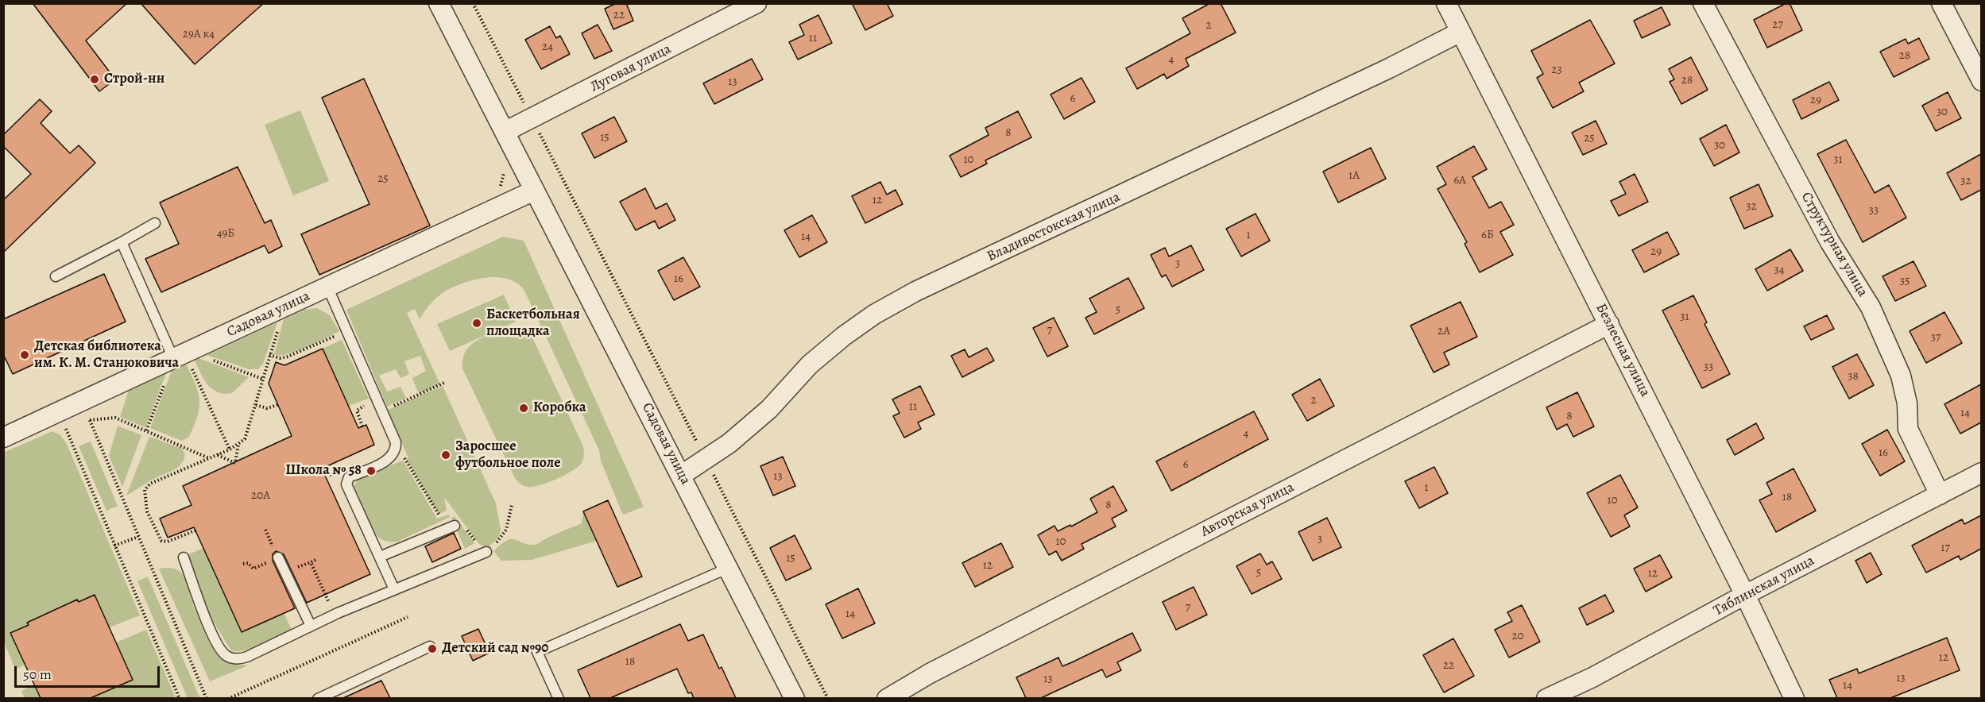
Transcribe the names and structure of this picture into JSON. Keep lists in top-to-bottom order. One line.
{"streets":{"street":["Луговая улица","Владивостокская улица","Структурная улица","Садовая улица","Безлесная улица","Авторская улица","Тяблинская улица"]},"crossings":[["Луговая улица","Садовая улица"],["Владивостокская улица","Садовая улица"],["Владивостокская улица","Безлесная улица"],["Структурная улица","Тяблинская улица"],["Безлесная улица","Авторская улица"],["Безлесная улица","Тяблинская улица"]],"places":["Строй-нн","Баскетбольная площадка","Детская библиотека им. К. М. Станюковича","Коробка","Заросшее футбольное поле","Школа № 58","Детский сад №90"],"house_numbers":["22","27","2","29А к4","11","24","28","4","23","28","13","6","29","30","8","15","25","30","10","31","1А","25","6А","32","12","32","33","49Б","1","6Б","14","29","3","34","16","35","5","31","7","2А","37","33","38","2","11","14","8","4","16","6","13","1","20А","18","10","8","3","10","17","15","12","5","12","7","14","20","12","18","22","13","13","14"],"scale_bar":"50 m"}
